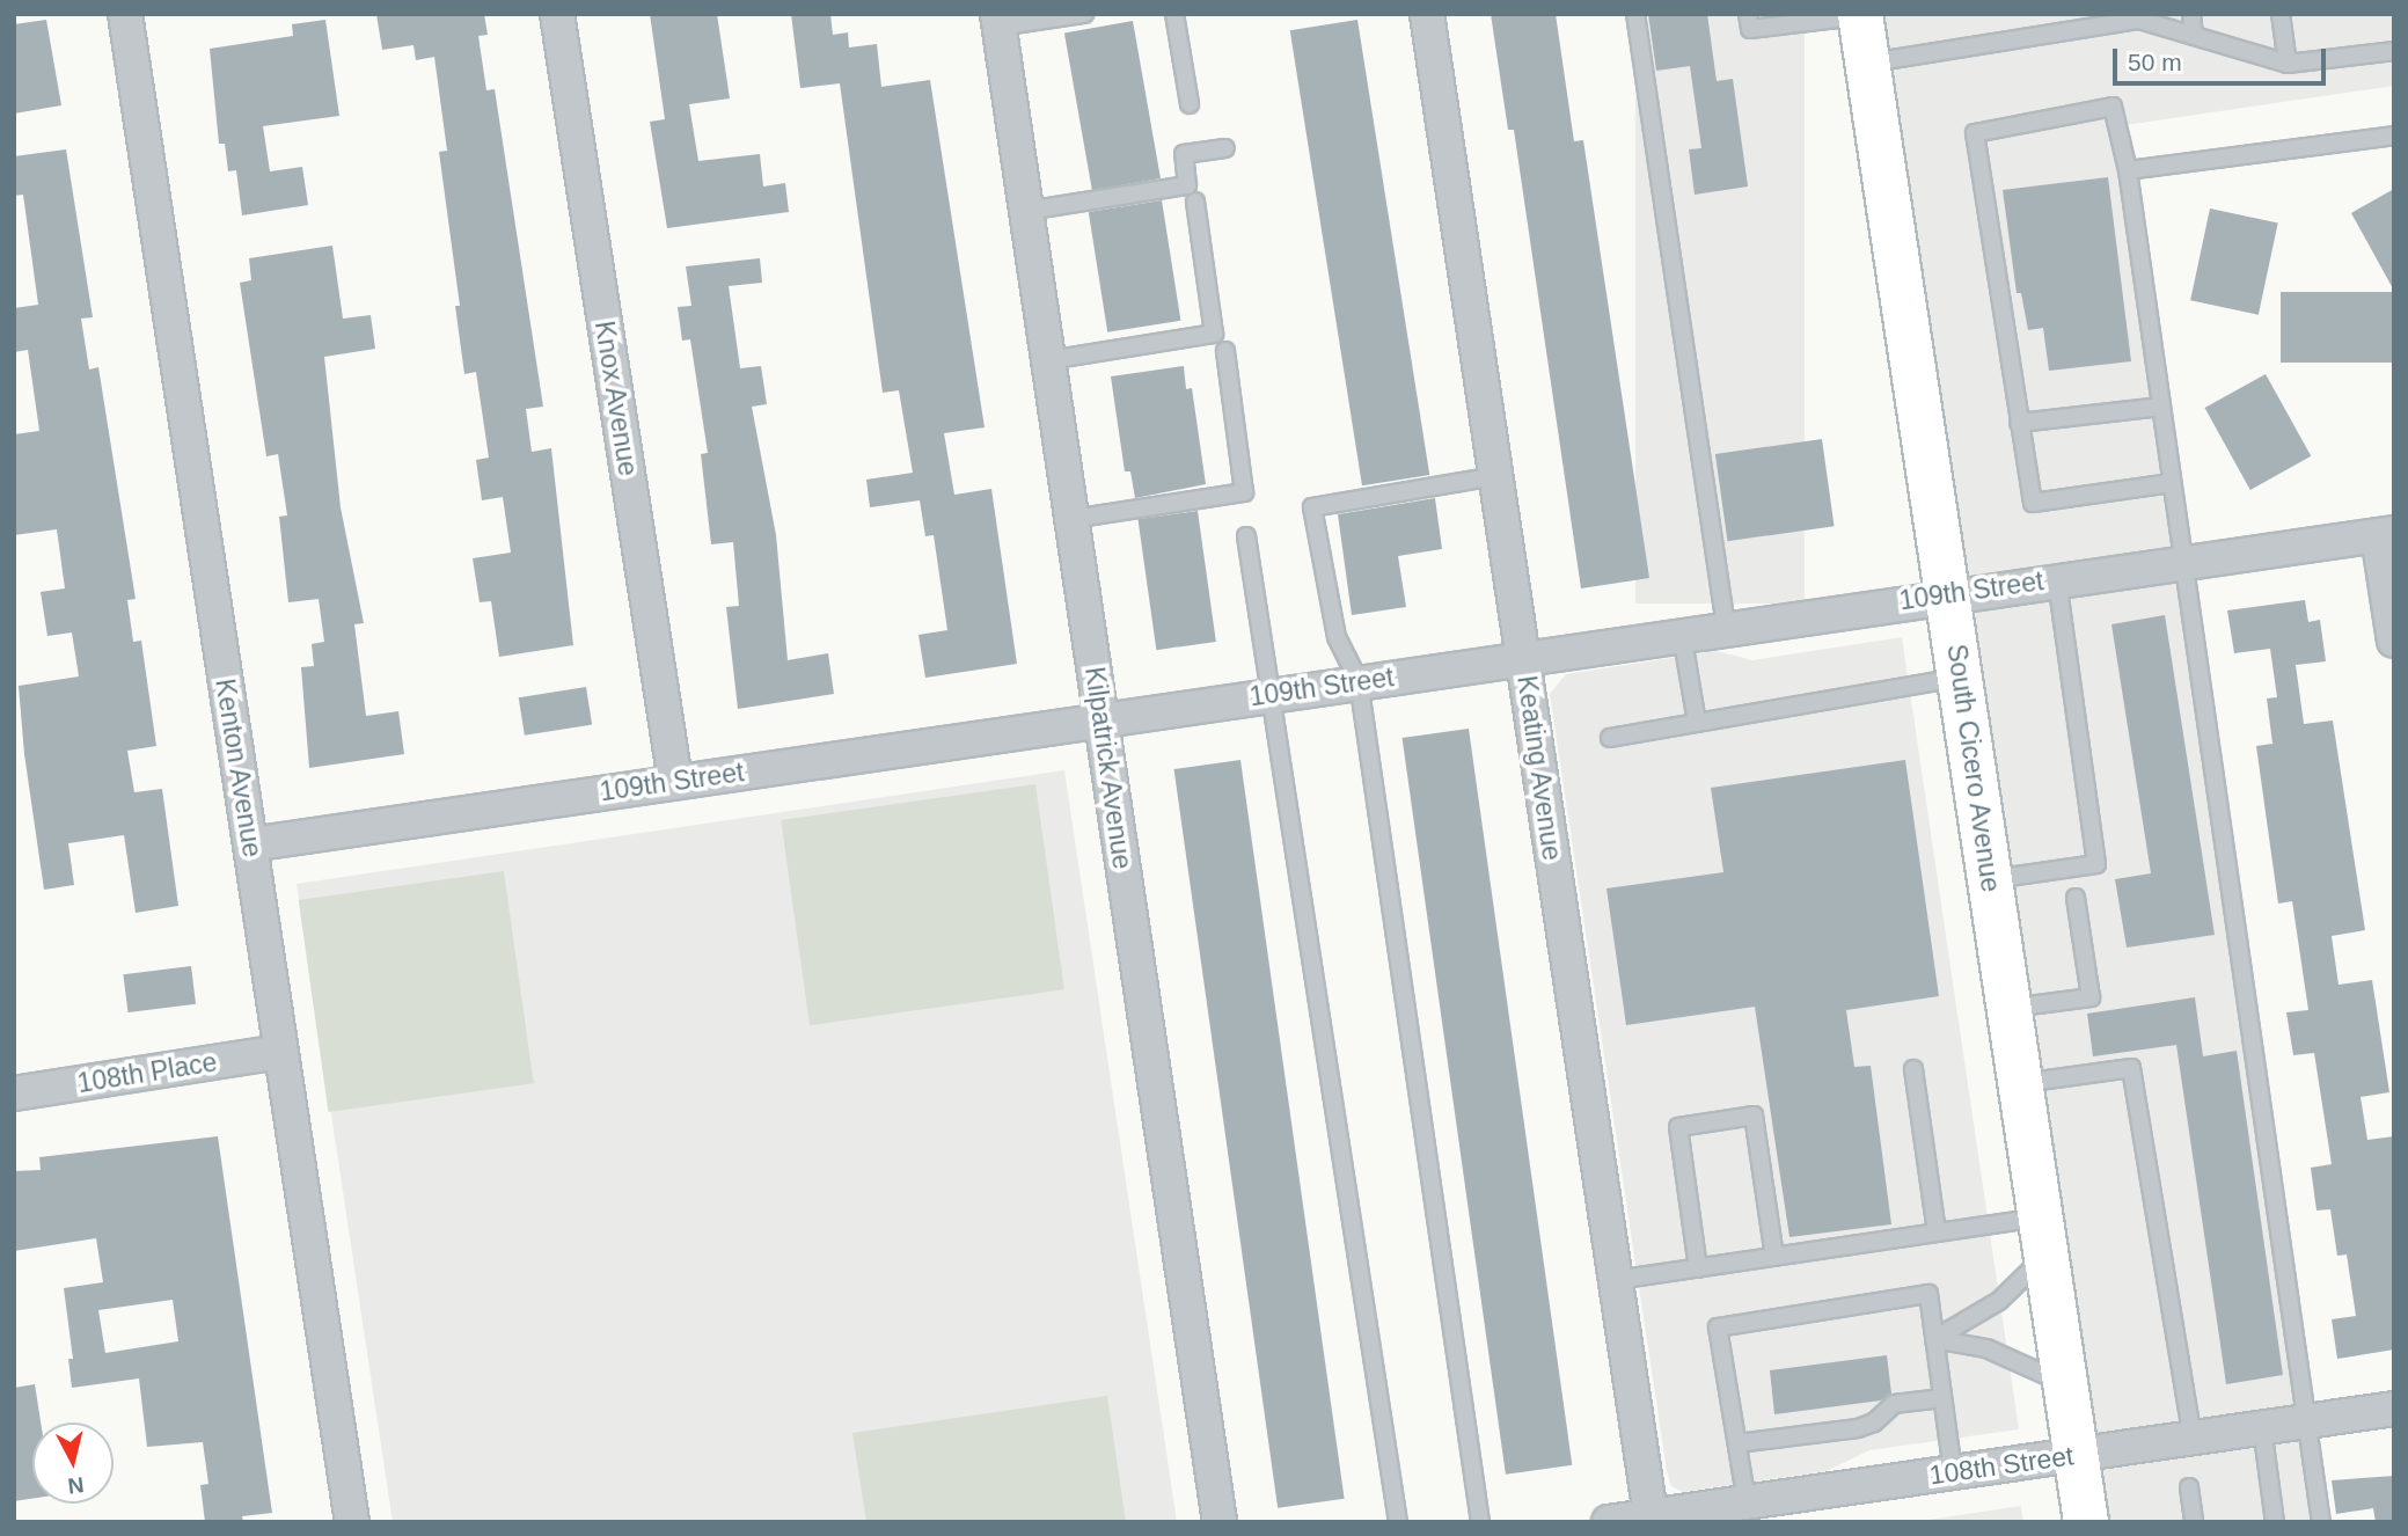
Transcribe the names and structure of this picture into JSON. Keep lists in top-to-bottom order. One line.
{"streets":{"main road":["South Cicero Avenue"],"street":["Knox Avenue","109th Street","Kenton Avenue","Kilpatrick Avenue","Keating Avenue","108th Place","108th Street"]},"crossings":[["Knox Avenue","109th Street"],["109th Street","Kenton Avenue"],["109th Street","Kilpatrick Avenue"],["109th Street","Keating Avenue"],["109th Street","South Cicero Avenue"],["Kenton Avenue","108th Place"],["Keating Avenue","108th Street"],["South Cicero Avenue","108th Street"]],"scale_bar":"50 m","north":"bottom"}
